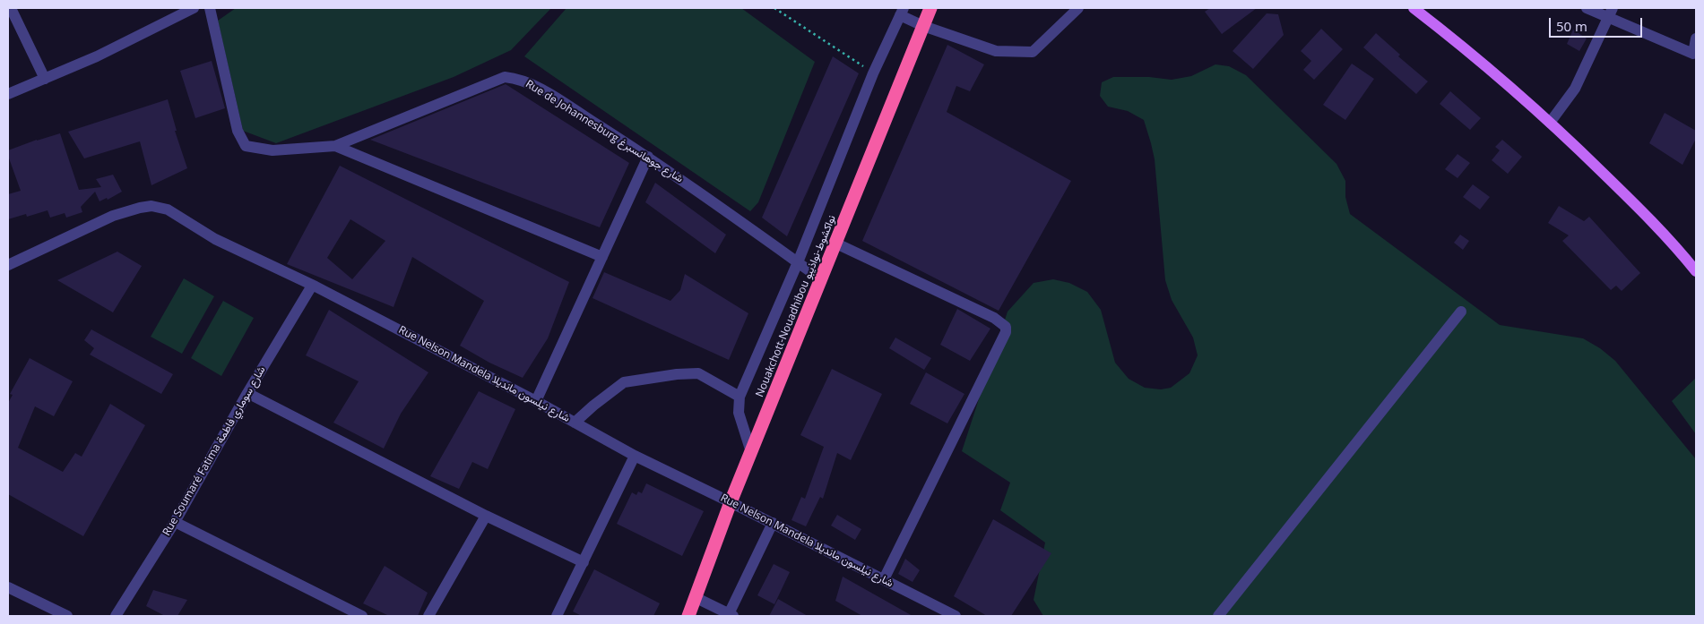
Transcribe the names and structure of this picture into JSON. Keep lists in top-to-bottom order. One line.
{"streets":{"highway":["Nouakchott-Nouadhibou نواكشوط-نواذيبو"],"street":["Rue de Johannesburg شارع جوهانسبرغ","Rue Nelson Mandela شارع نيلسون مانديلا","Rue Soumaré Fatima شارع سوماري فاطمة"]},"crossings":[["Rue de Johannesburg شارع جوهانسبرغ","Nouakchott-Nouadhibou نواكشوط-نواذيبو"],["Nouakchott-Nouadhibou نواكشوط-نواذيبو","Rue Nelson Mandela شارع نيلسون مانديلا"],["Rue Nelson Mandela شارع نيلسون مانديلا","Rue Soumaré Fatima شارع سوماري فاطمة"]],"scale_bar":"50 m"}
